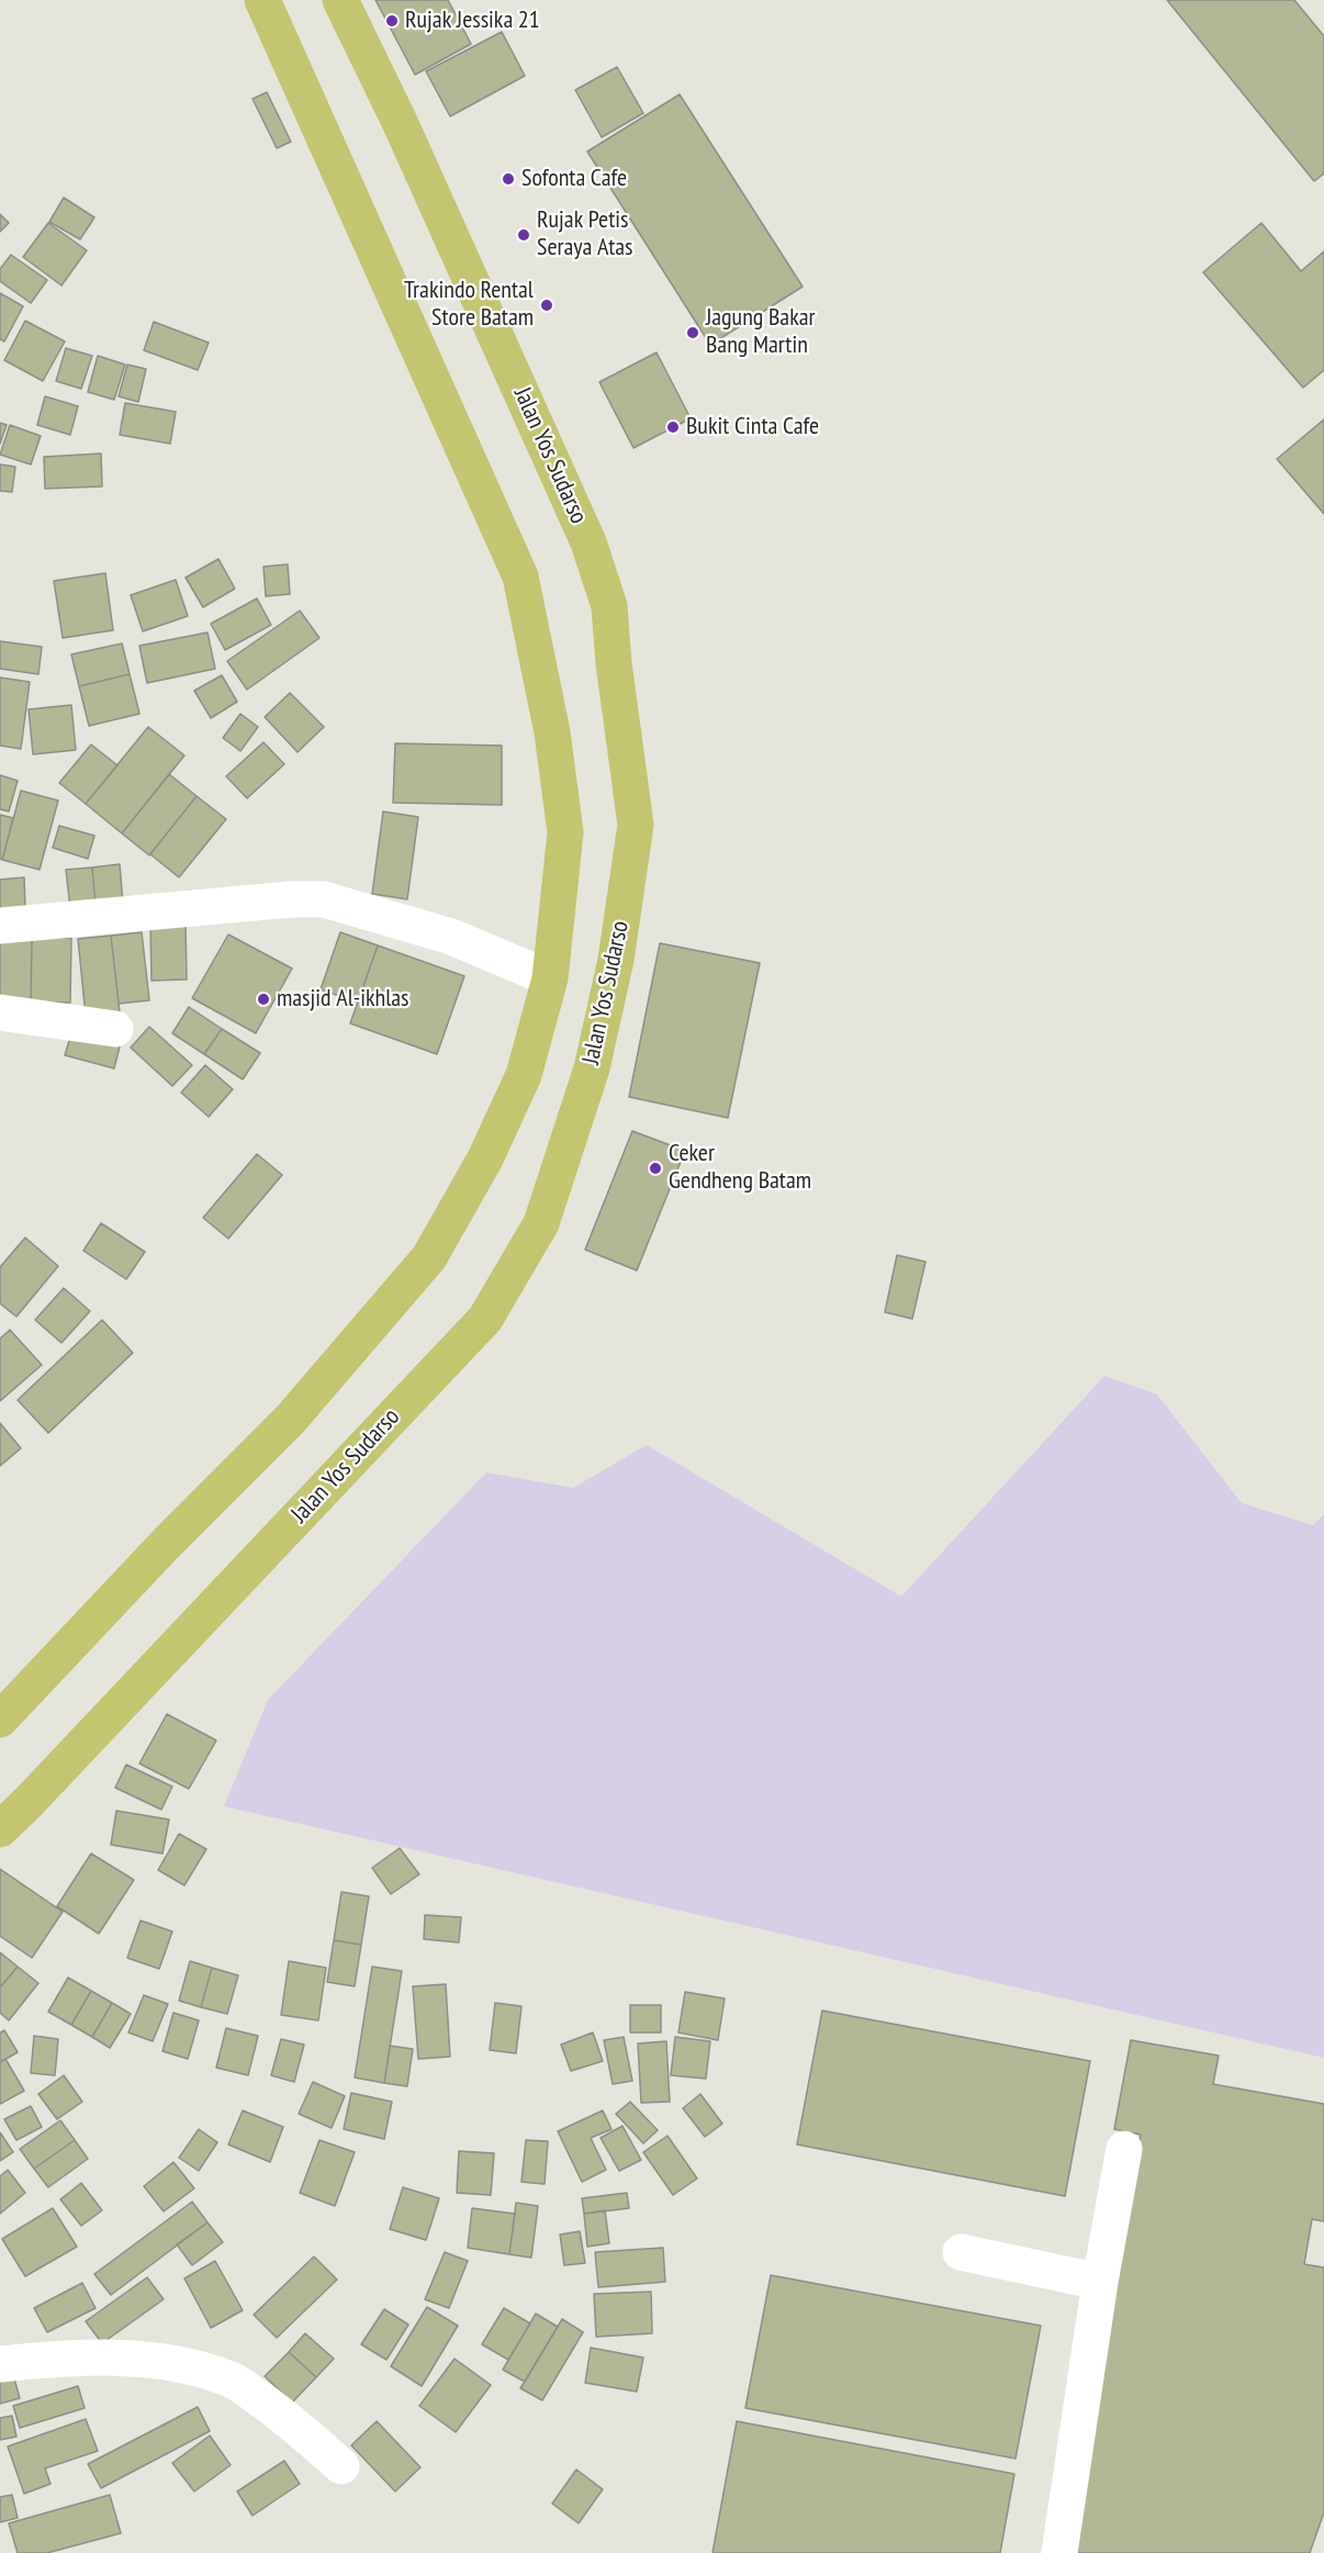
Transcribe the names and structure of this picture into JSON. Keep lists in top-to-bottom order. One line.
{"streets":{"main road":["Jalan Yos Sudarso"]},"places":["Rujak Jessika 21","Sofonta Cafe","Rujak Petis Seraya Atas","Trakindo Rental Store Batam","Jagung Bakar Bang Martin","Bukit Cinta Cafe","masjid Al-ikhlas","Ceker Gendheng Batam"]}
